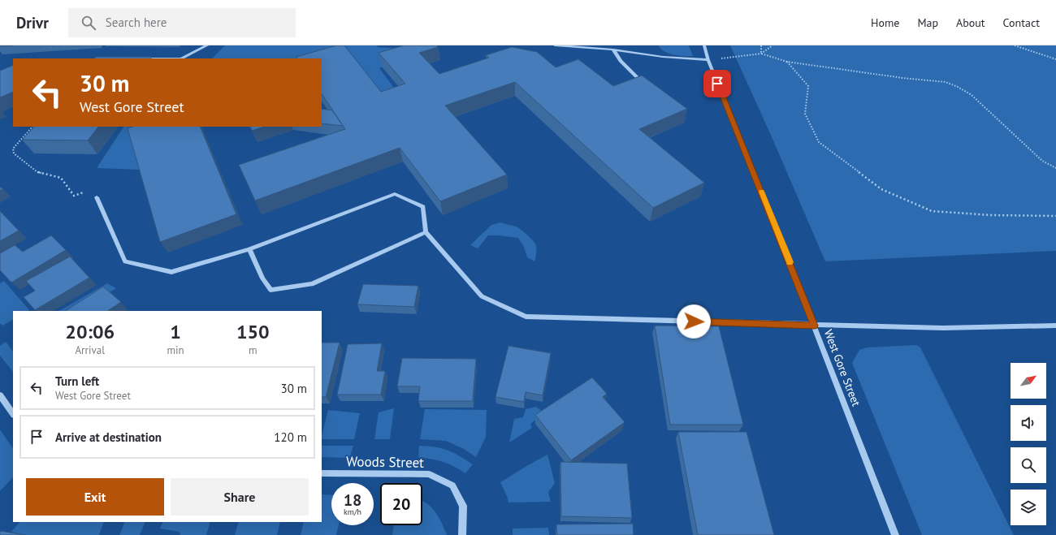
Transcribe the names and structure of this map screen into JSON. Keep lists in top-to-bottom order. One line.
{"streets":{"street":["West Gore Street","Woods Street"]},"north":"top right","page":{"header":"Drivr","search":"Search here","nav":["Home","Map","About","Contact"],"turn":["30 m","West Gore Street"],"eta":["20:06","Arrival","1","min","150","m"],"list":[{"name":"Turn left","note":"West Gore Street","value":"30 m"},{"name":"Arrive at destination","value":"120 m"}],"buttons":["Exit","Share"],"speed":"18 km/h","limit":"20"}}
